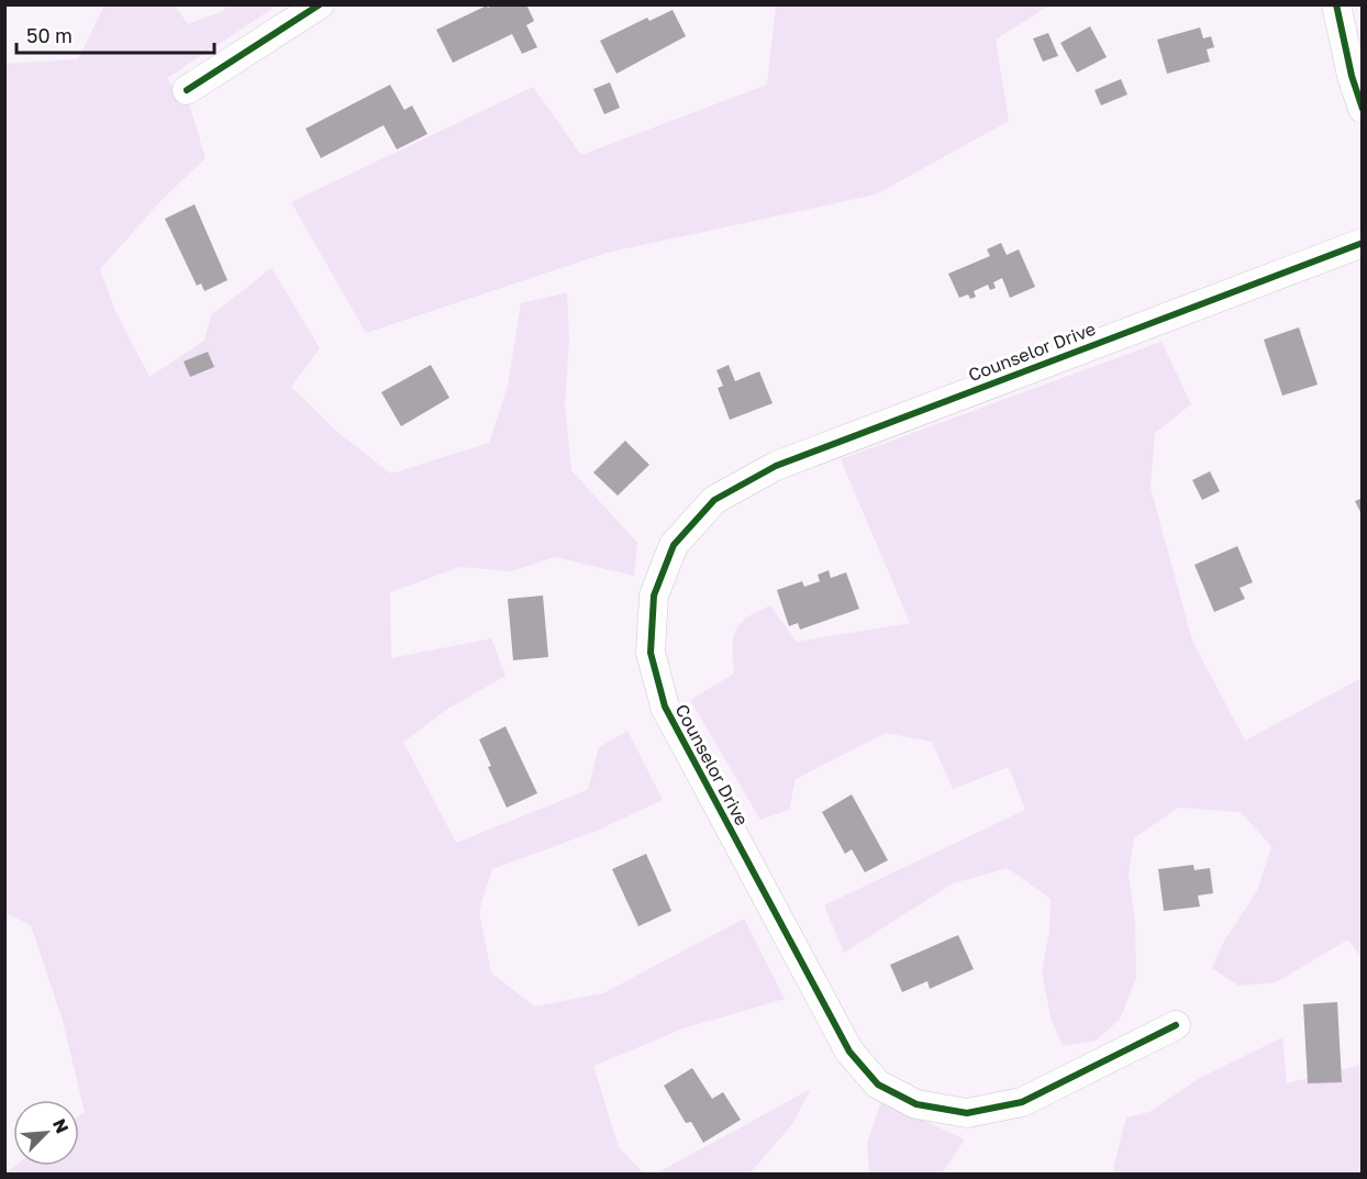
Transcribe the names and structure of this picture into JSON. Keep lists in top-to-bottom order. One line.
{"streets":{"street":["Counselor Drive"]},"scale_bar":"50 m","north":"top right"}
